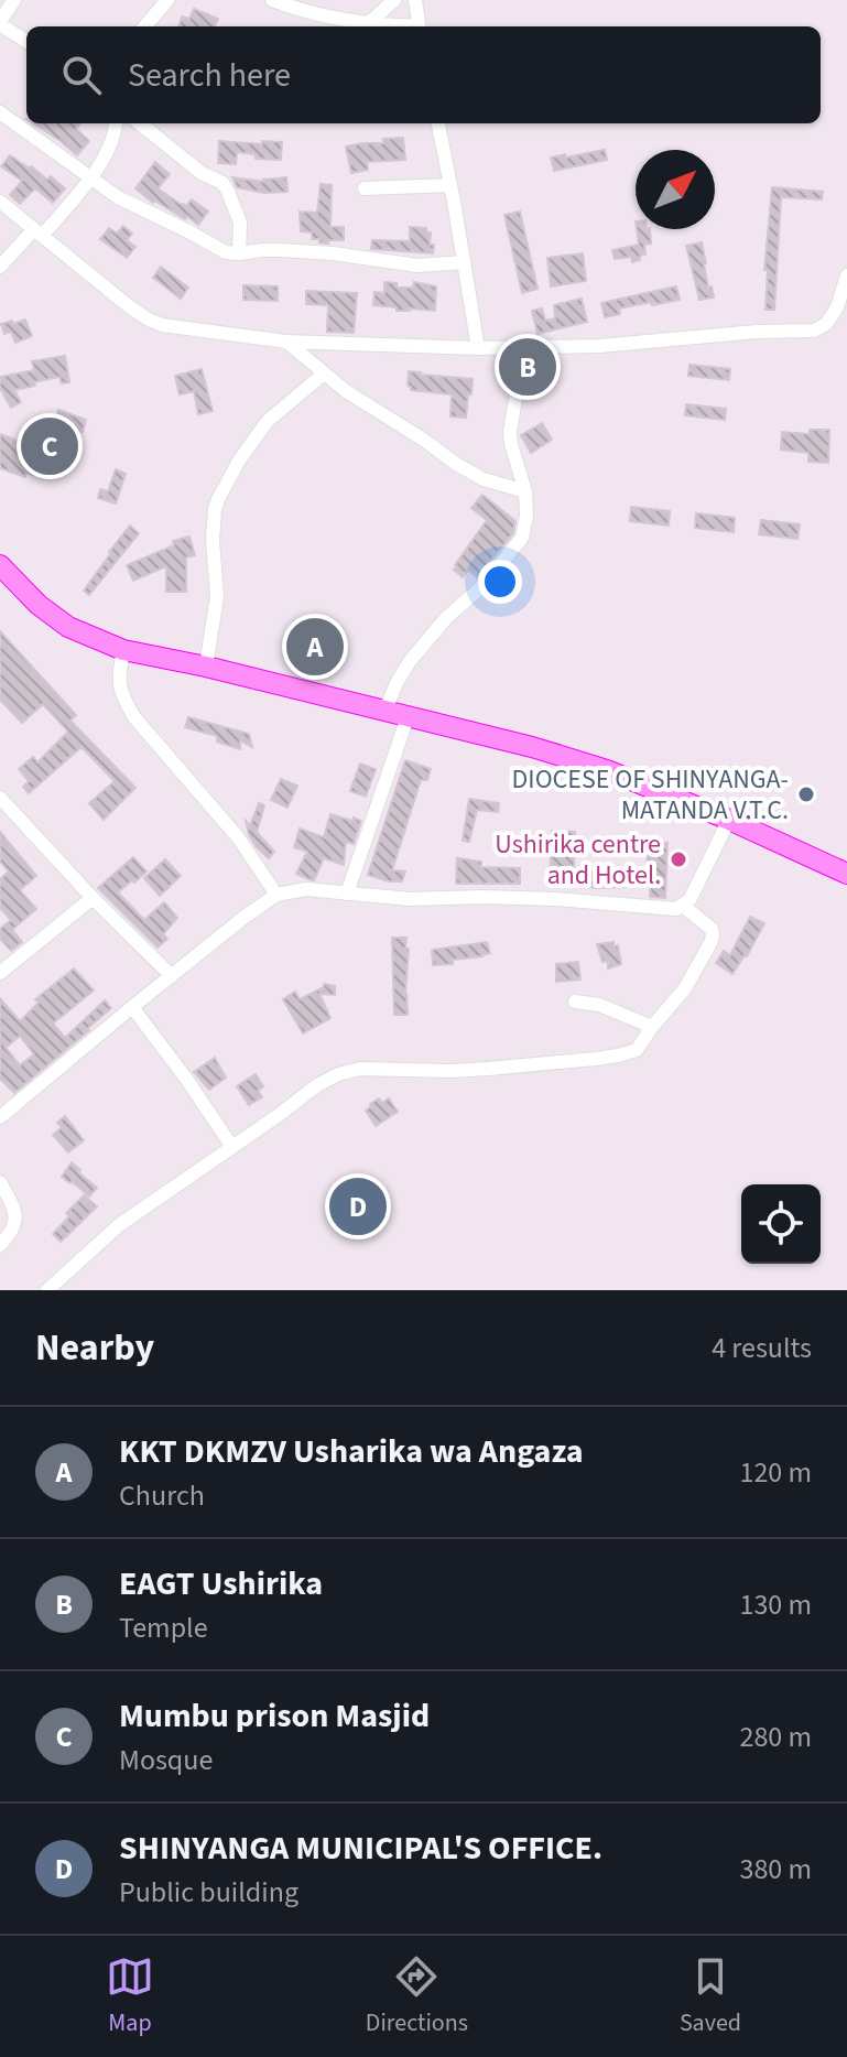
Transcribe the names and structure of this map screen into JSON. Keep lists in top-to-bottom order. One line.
{"places":["DIOCESE OF SHINYANGA- MATANDA V.T.C.","Ushirika centre and Hotel."],"north":"top right","page":{"search":"Search here","pins":["B","C","A","D"],"heading":["Nearby","4 results"],"list":[{"mark":"A","name":"KKT DKMZV Usharika wa Angaza","note":"Church","value":"120 m"},{"mark":"B","name":"EAGT Ushirika","note":"Temple","value":"130 m"},{"mark":"C","name":"Mumbu prison Masjid","note":"Mosque","value":"280 m"},{"mark":"D","name":"SHINYANGA MUNICIPAL'S OFFICE.","note":"Public building","value":"380 m"}],"nav":["Map","Directions","Saved"]}}
